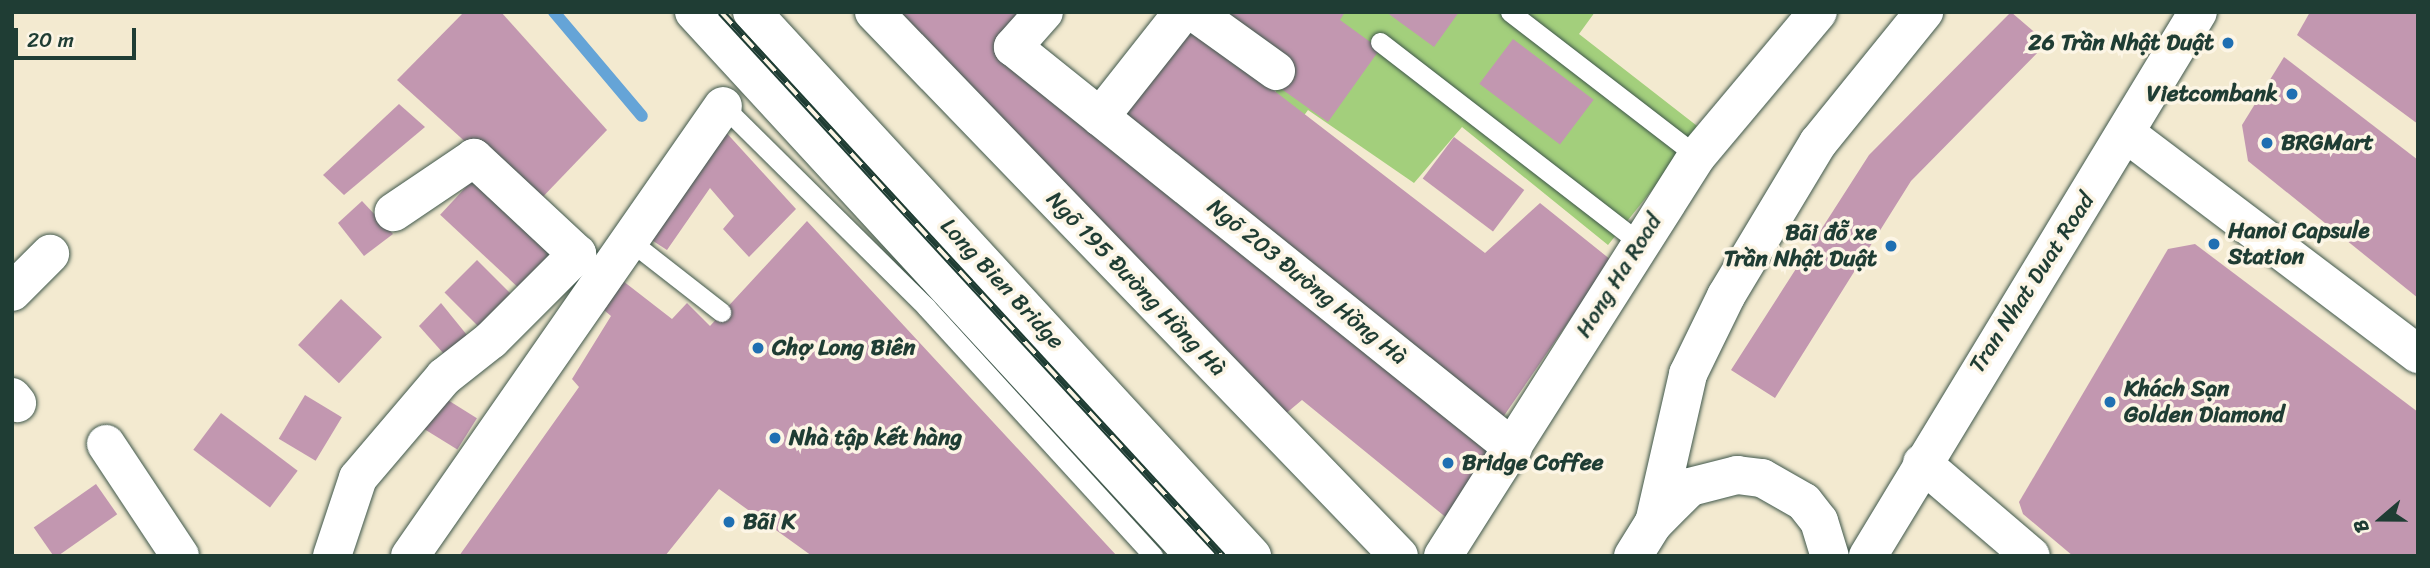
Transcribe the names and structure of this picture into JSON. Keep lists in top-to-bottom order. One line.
{"streets":{"street":["Hong Ha Road","Ngõ 203 Đường Hồng Hà","Tran Nhat Duat Road","Long Bien Bridge","Ngõ 195 Đường Hồng Hà"]},"crossings":[["Hong Ha Road","Ngõ 203 Đường Hồng Hà"]],"places":["26 Trần Nhật Duật","Vietcombank","BRGMart","Hanoi Capsule Station","Bãi đỗ xe Trần Nhật Duật","Chợ Long Biên","Khách Sạn Golden Diamond","Nhà tập kết hàng","Bridge Coffee","Bãi K"],"scale_bar":"20 m","north":"left"}
